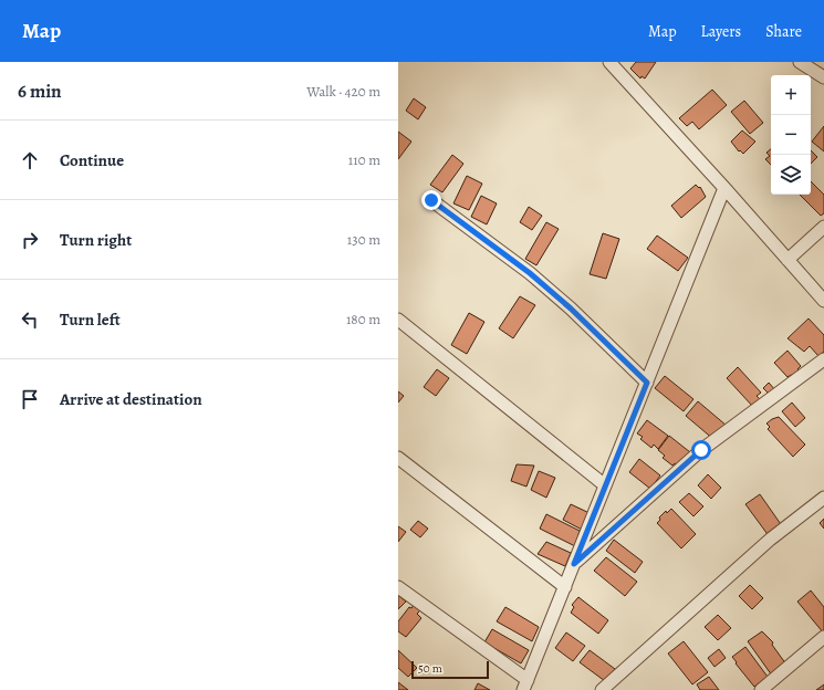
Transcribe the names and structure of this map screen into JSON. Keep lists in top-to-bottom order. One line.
{"scale_bar":"50 m","page":{"header":"Map","nav":["Map","Layers","Share"],"heading":["6 min","Walk · 420 m"],"map_buttons":["+","−"],"list":[["Continue","110 m"],["Turn right","130 m"],["Turn left","180 m"],"Arrive at destination"],"scale":"50 m"}}
